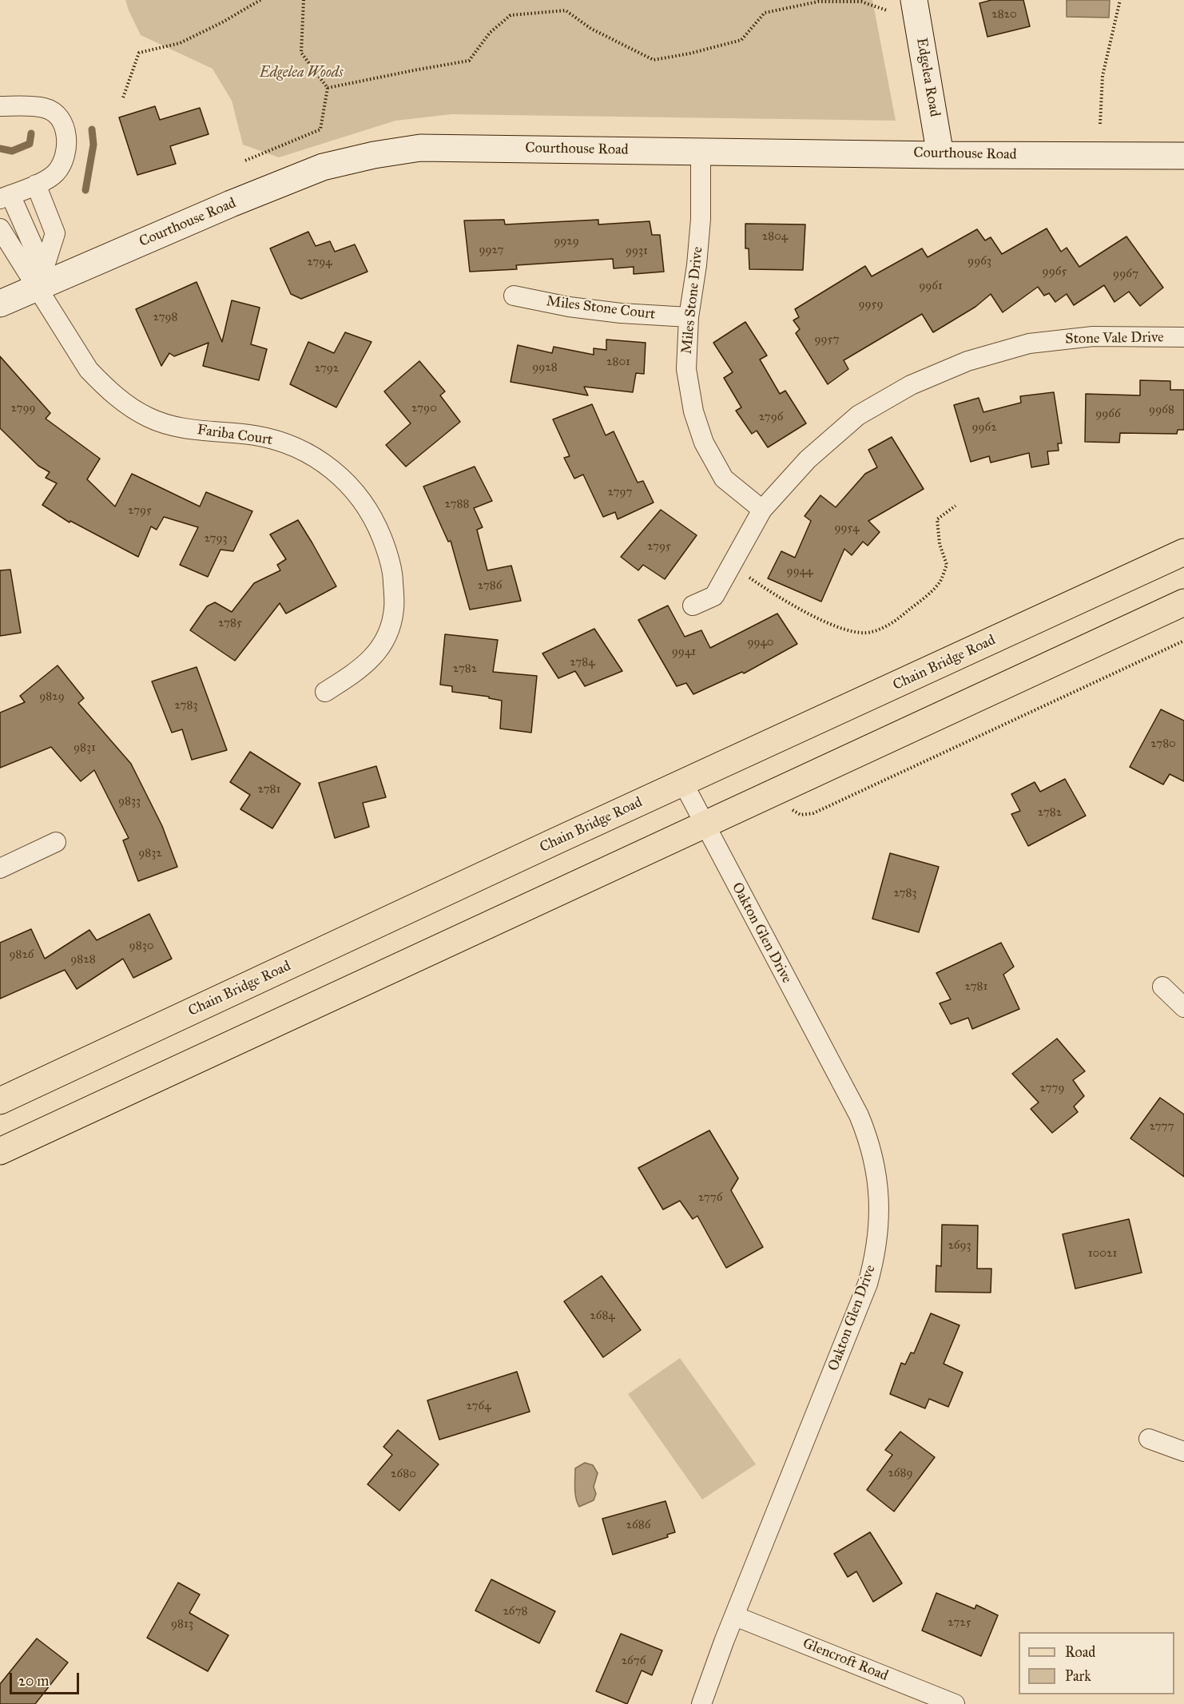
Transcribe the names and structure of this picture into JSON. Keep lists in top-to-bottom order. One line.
{"streets":{"main road":["Chain Bridge Road"],"street":["Edgelea Road","Courthouse Road","Miles Stone Drive","Miles Stone Court","Stone Vale Drive","Fariba Court","Oakton Glen Drive","Glencroft Road"]},"crossings":[["Edgelea Road","Courthouse Road"],["Courthouse Road","Miles Stone Drive"],["Courthouse Road","Fariba Court"],["Miles Stone Drive","Miles Stone Court"],["Miles Stone Drive","Stone Vale Drive"],["Chain Bridge Road","Oakton Glen Drive"],["Oakton Glen Drive","Glencroft Road"]],"parks":["Edgelea Woods"],"house_numbers":["2820","2804","9929","9927","9931","9963","2794","9965","9967","9961","9959","2798","9957","2801","9928","2792","2799","2790","9968","9966","2796","9962","2797","2788","2795","9954","2793","2795","9944","2786","2785","9940","9941","2784","2782","9829","2783","2780","9831","2781","9833","2782","9832","2783","9830","9826","9828","2781","2779","2777","2776","2693","10021","2684","2764","2689","2680","2686","2678","2725","9813","2676"],"legend":["Road","Park"],"scale_bar":"20 m"}
